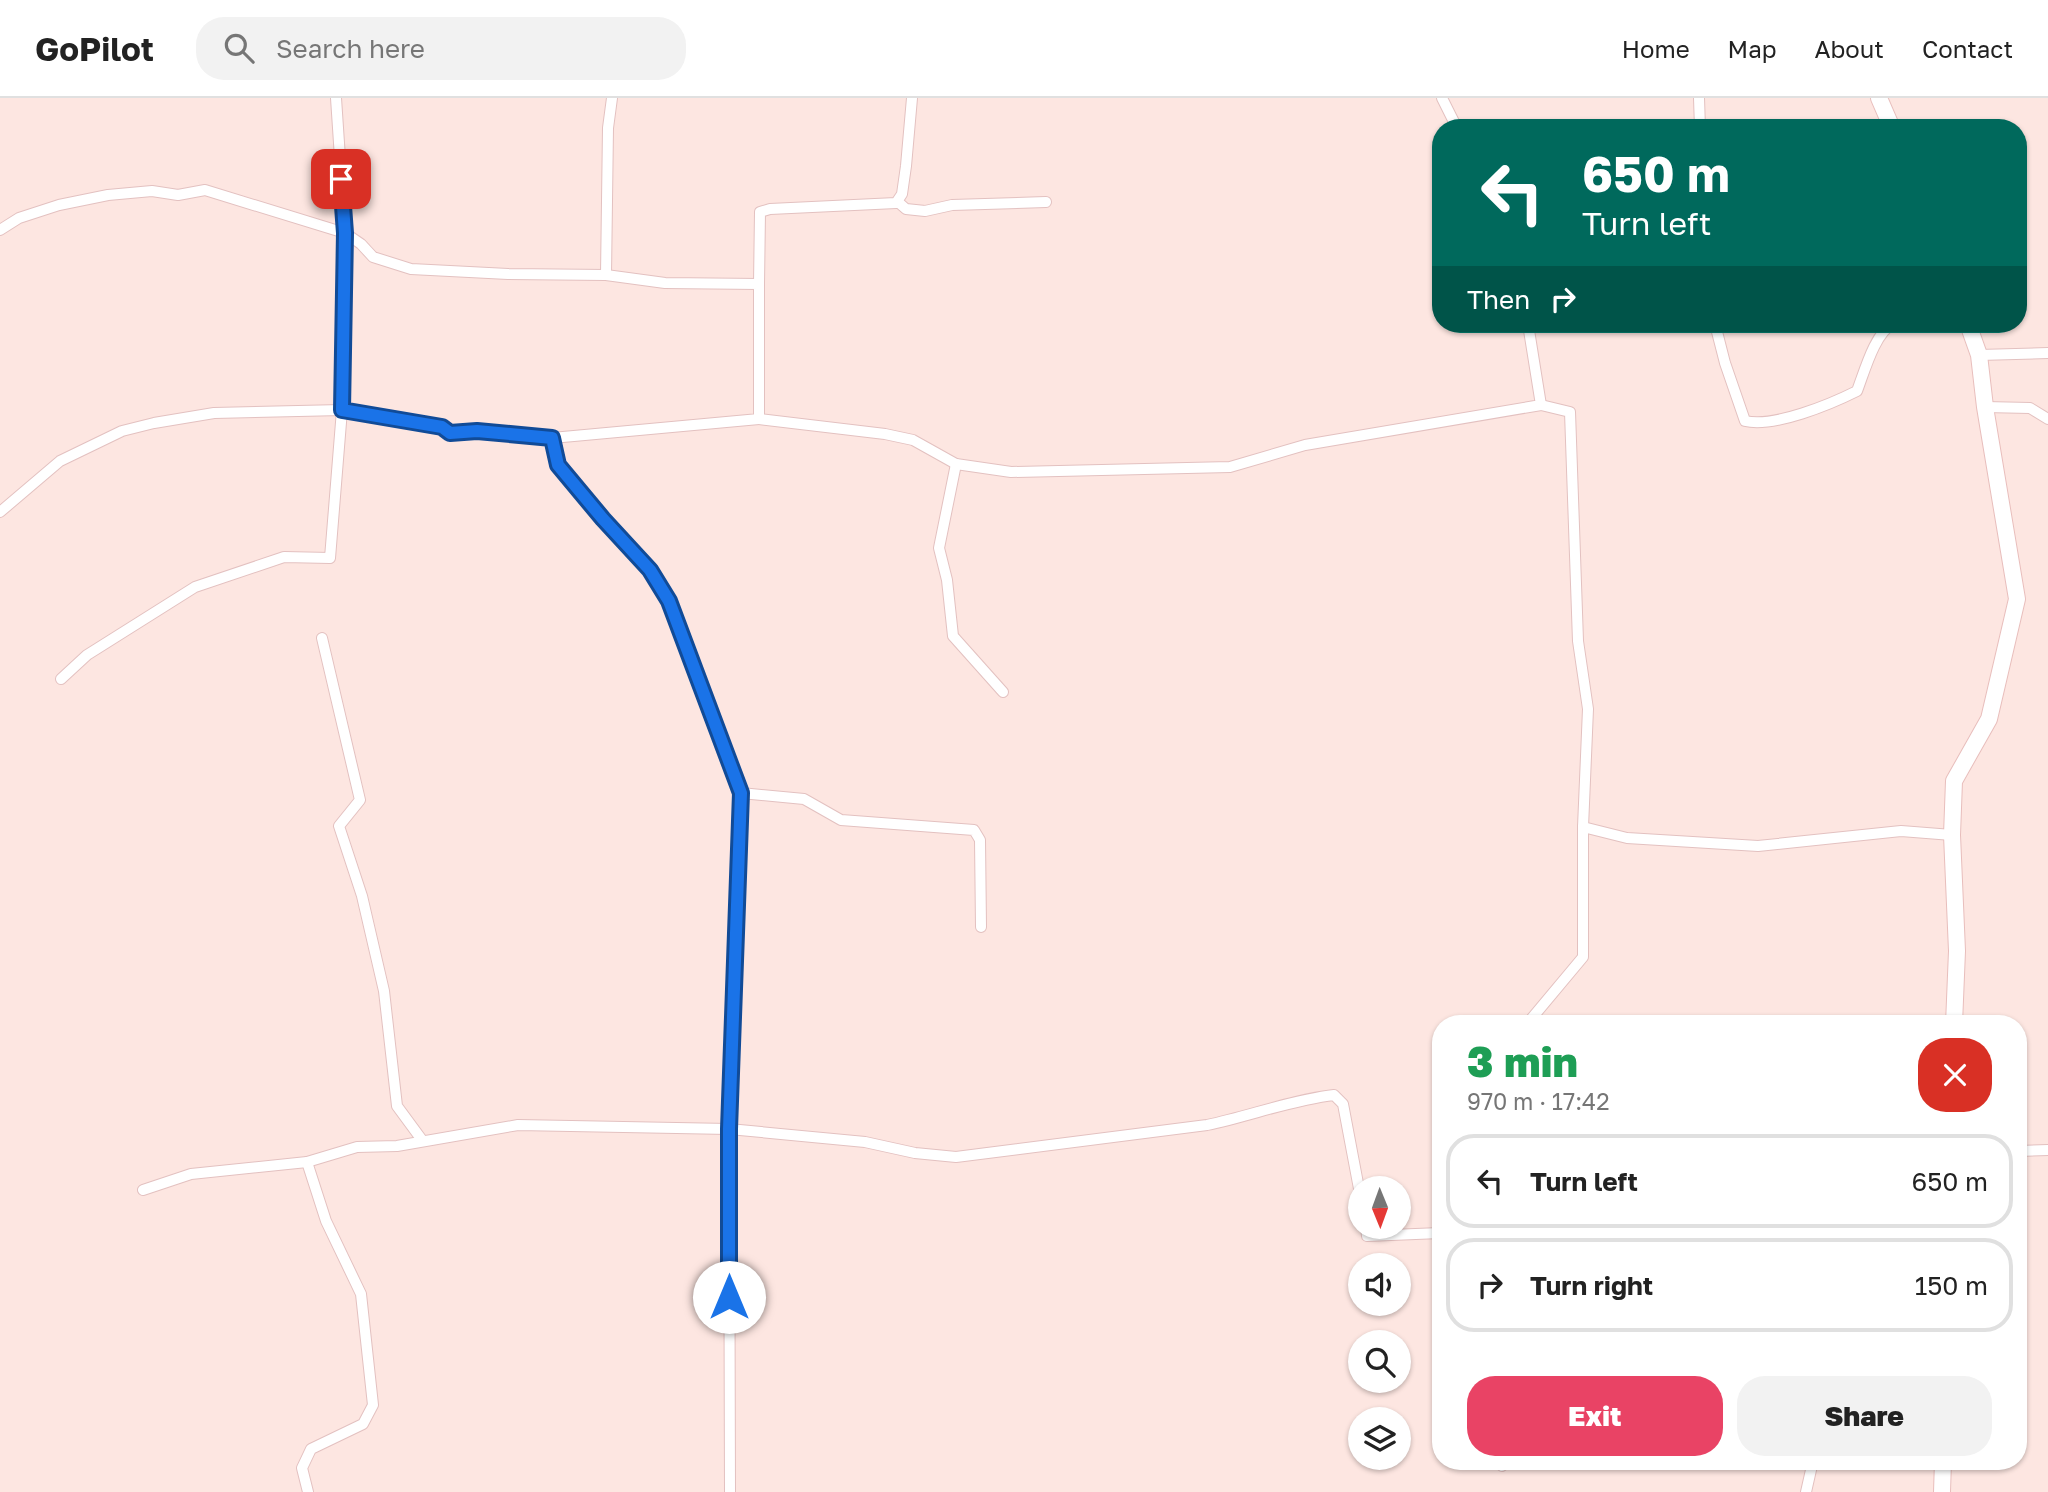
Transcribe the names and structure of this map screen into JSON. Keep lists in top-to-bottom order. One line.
{"north":"bottom","page":{"header":"GoPilot","search":"Search here","nav":["Home","Map","About","Contact"],"turn":["650 m","Turn left"],"then":"Then","heading":["3 min","970 m · 17:42"],"list":[{"name":"Turn left","value":"650 m"},{"name":"Turn right","value":"150 m"}],"buttons":["Exit","Share"]}}
